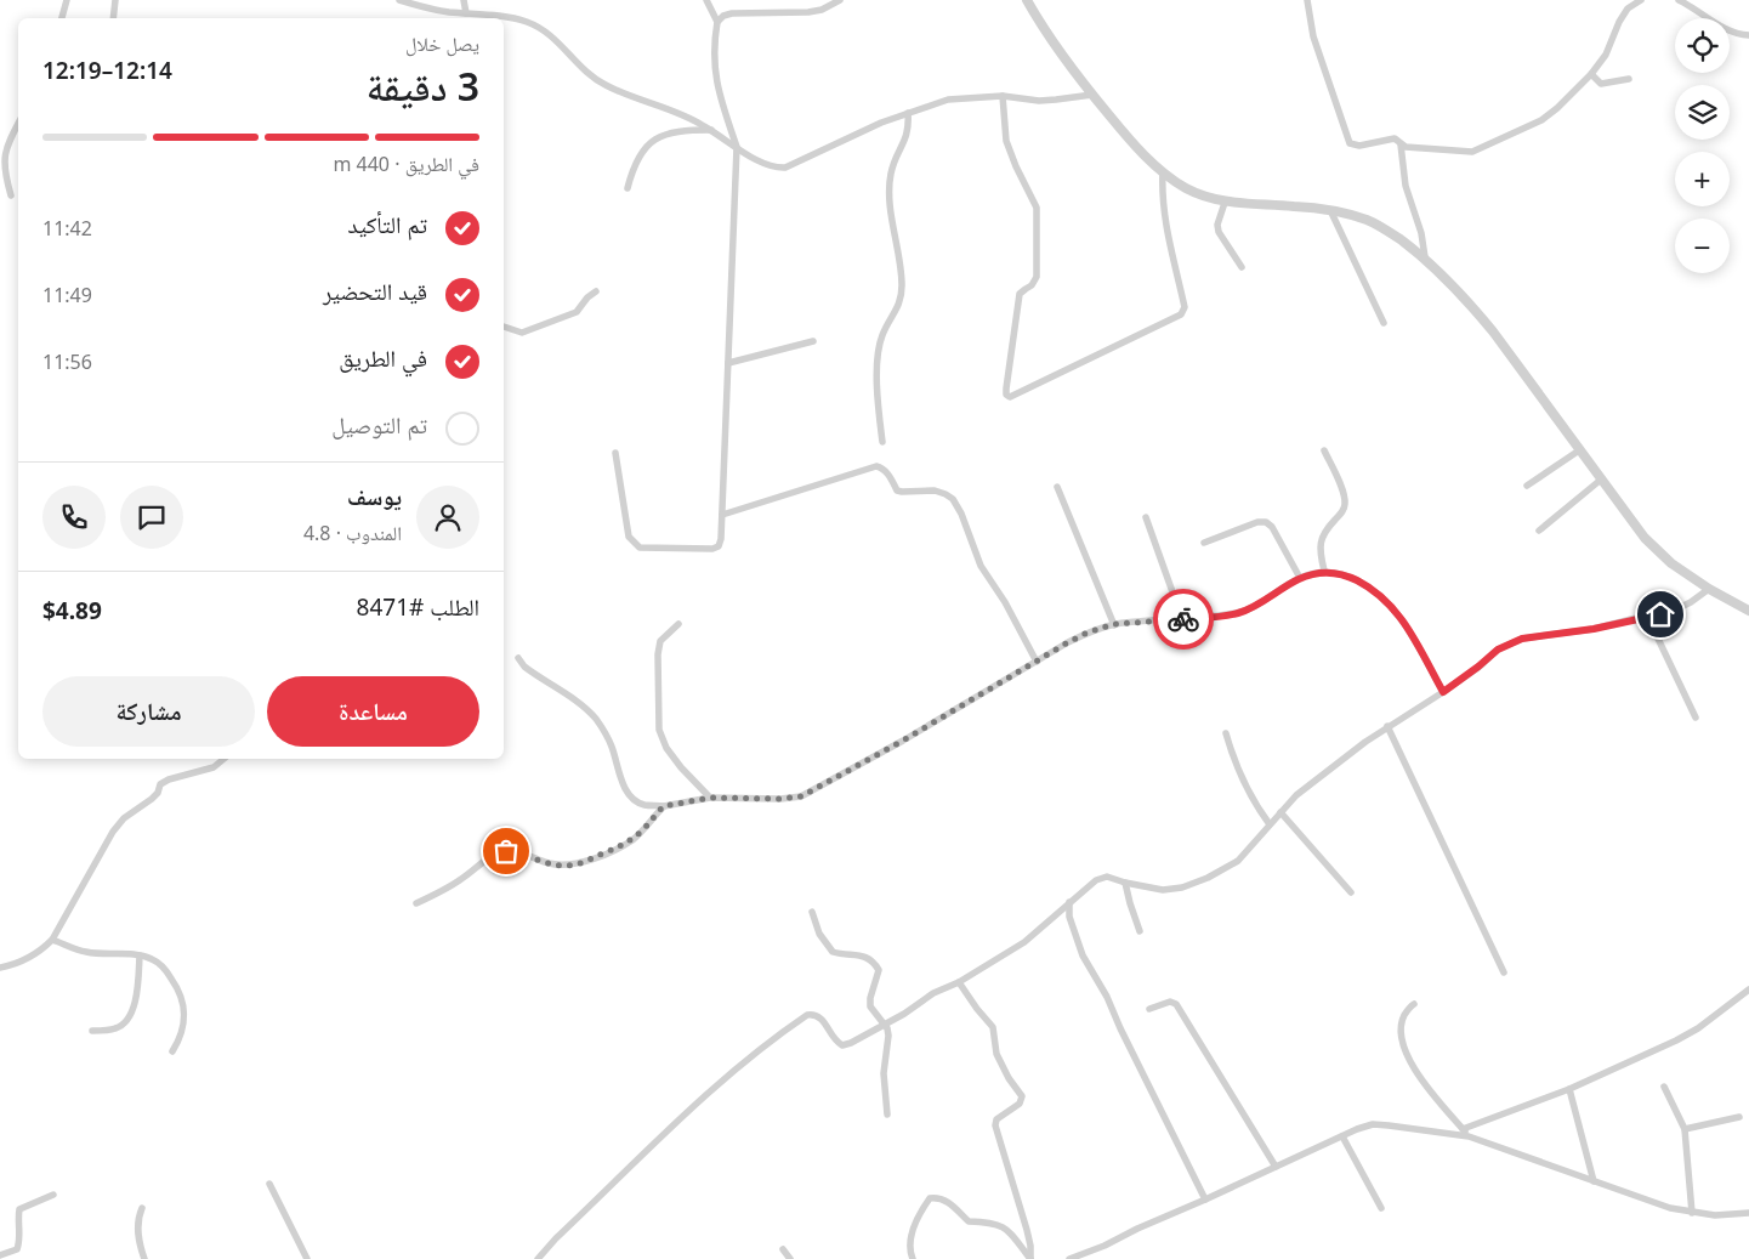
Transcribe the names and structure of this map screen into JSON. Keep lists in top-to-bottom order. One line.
{"page":{"map_buttons":["+","−"],"heading":["3 دقيقة","يصل خلال","12:14–12:19"],"panel":["يوسف","المندوب · 4.8","الطلب #8471","$4.89"],"bar":"في الطريق · 440 m","list":[["تم التأكيد","11:42"],["قيد التحضير","11:49"],["في الطريق","11:56"],"تم التوصيل"],"buttons":["مساعدة","مشاركة"]}}
